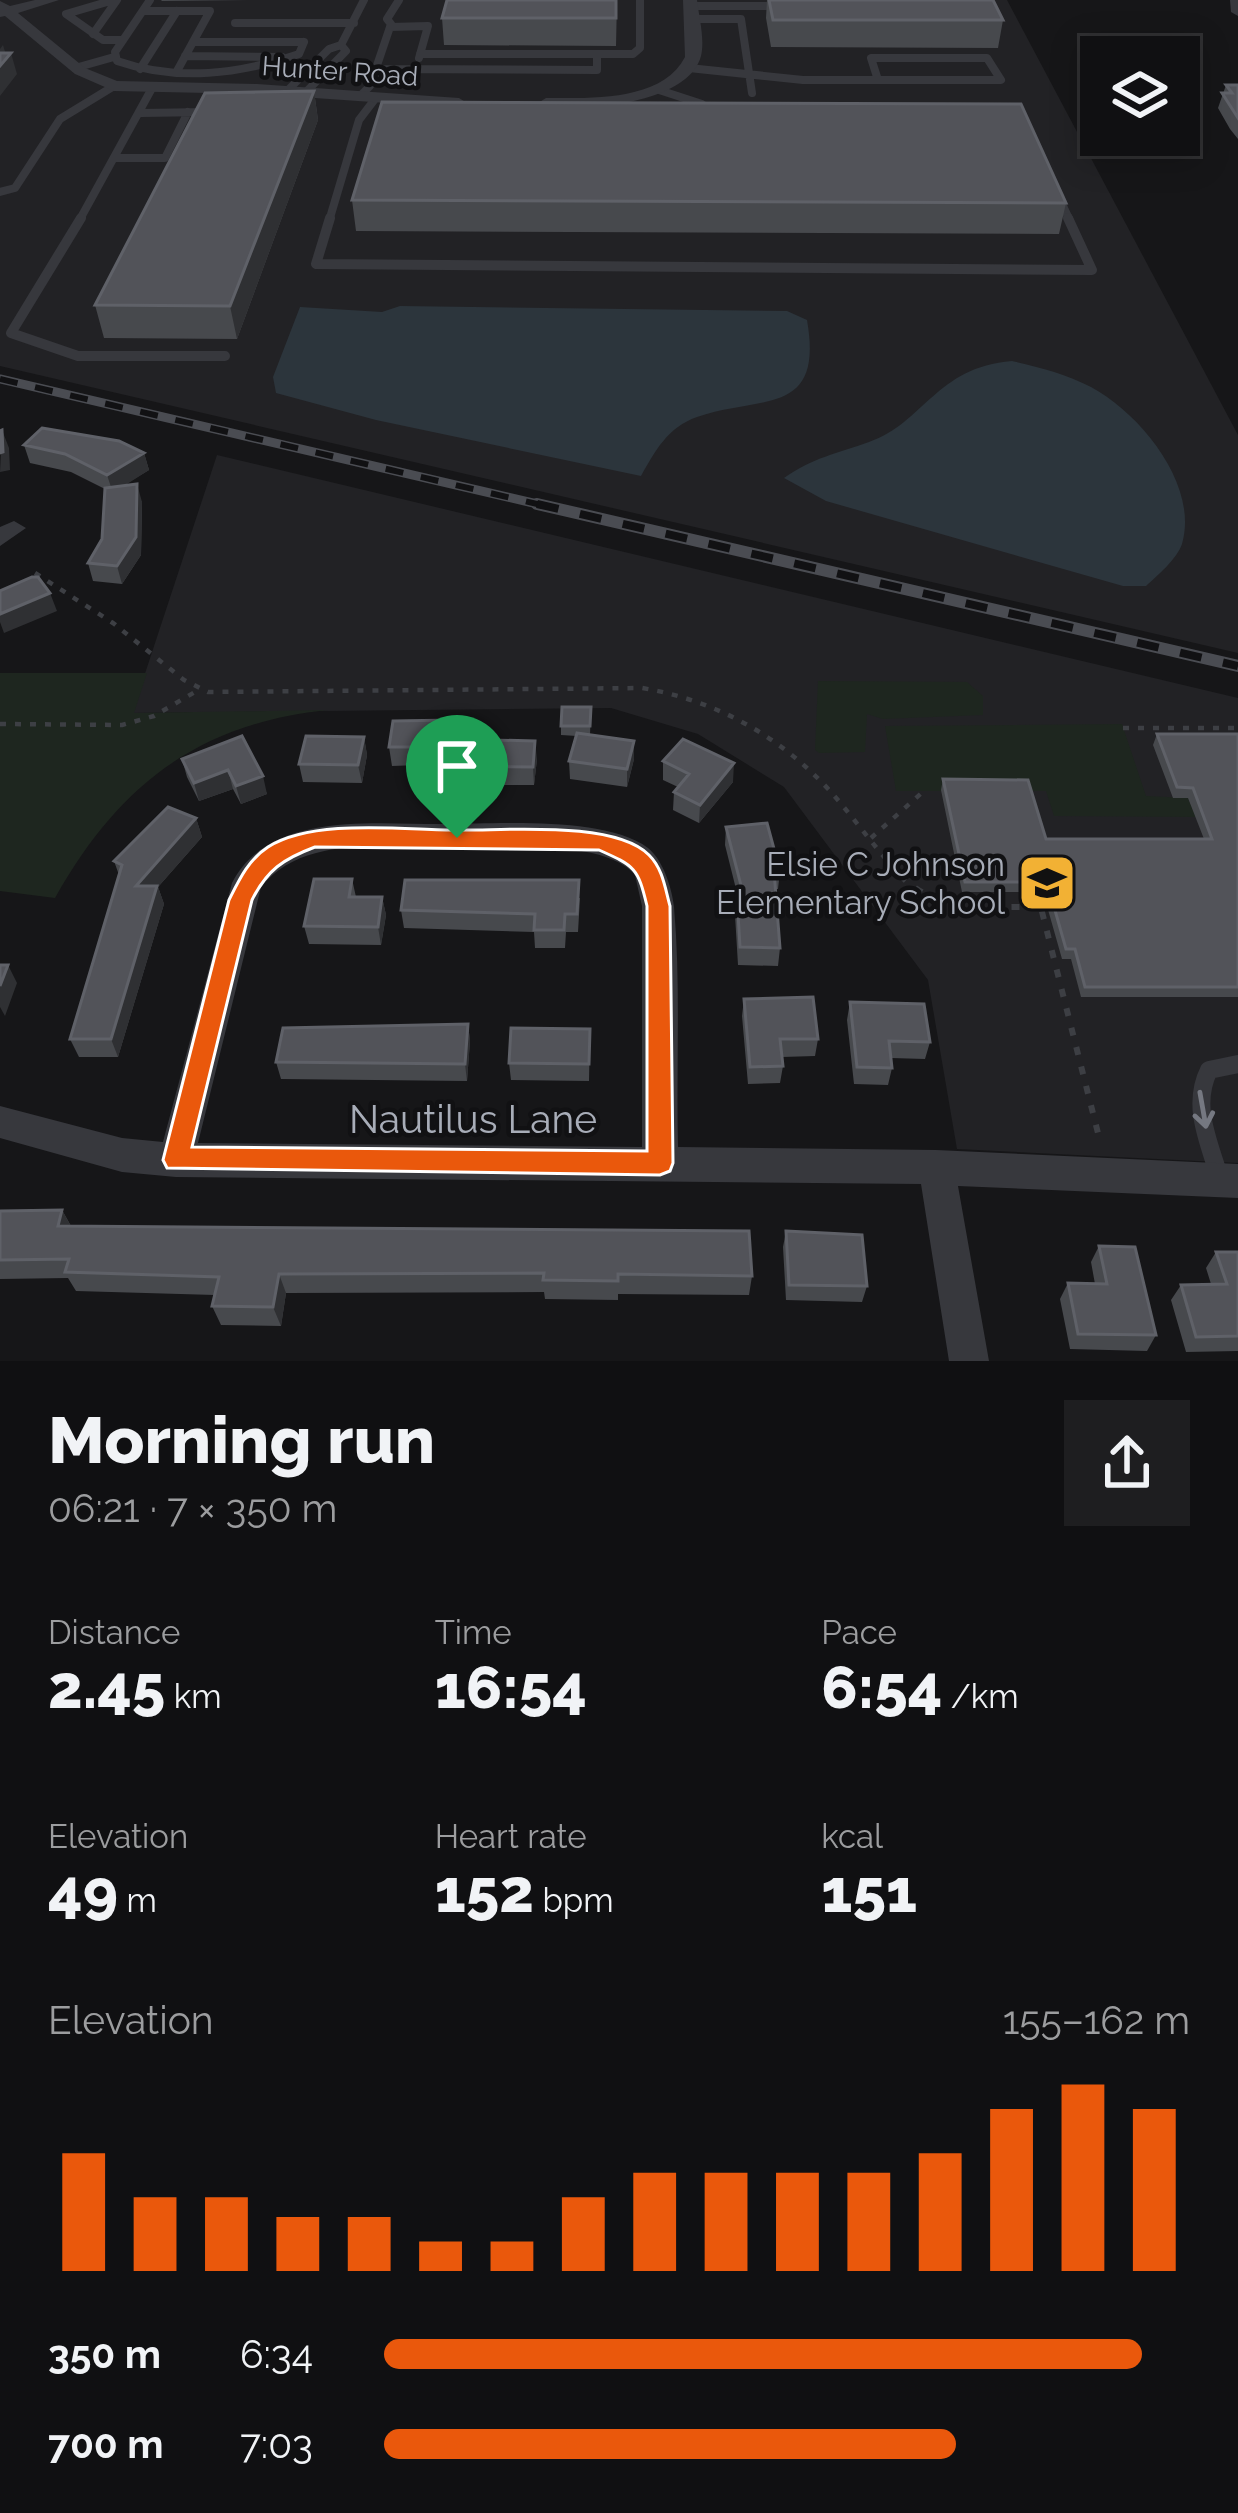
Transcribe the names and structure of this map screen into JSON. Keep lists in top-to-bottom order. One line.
{"streets":{"street":["Hunter Road","Nautilus Lane"]},"places":{"school or university":["Elsie C Johnson Elementary School"]},"page":{"heading":["Morning run","06:21 · 7 × 350 m"],"stats":[["Distance","2.45 km"],["Time","16:54"],["Pace","6:54 /km"],["Elevation","49 m"],["Heart rate","152 bpm"],["kcal","151"]],"chart":["Elevation","155–162 m"],"list":[{"name":"350 m","note":"6:34"},{"name":"700 m","note":"7:03"}]}}
